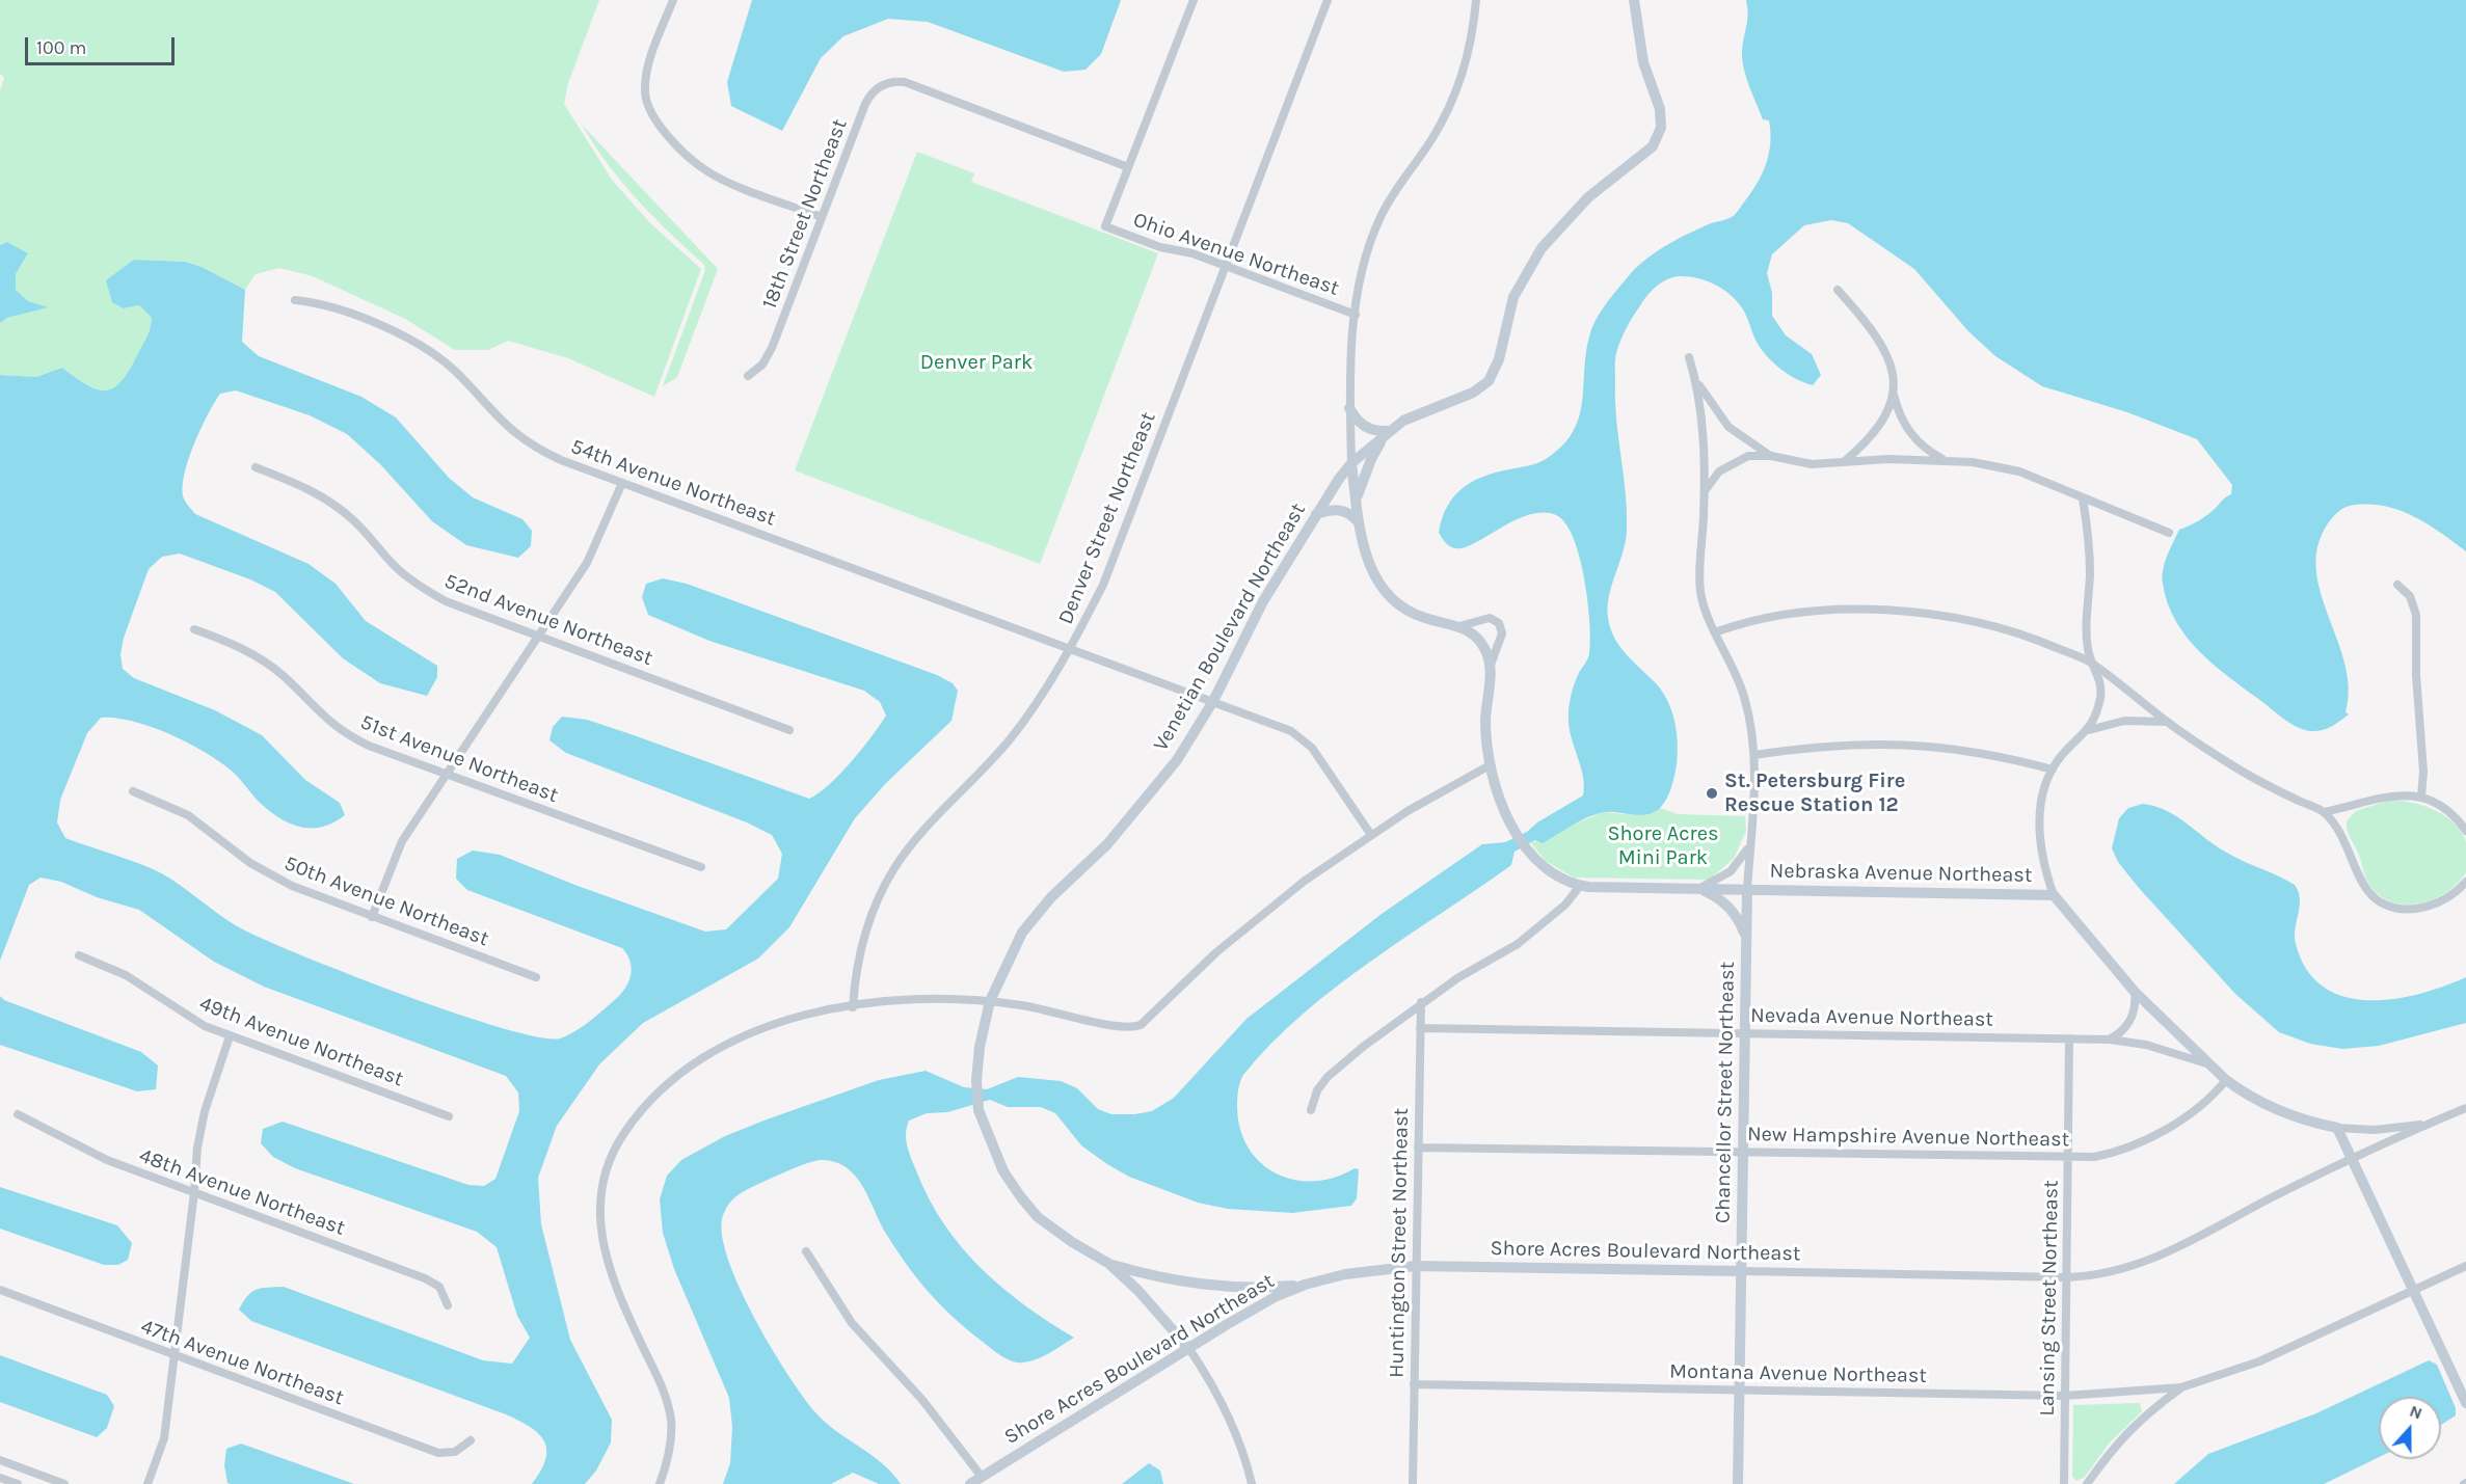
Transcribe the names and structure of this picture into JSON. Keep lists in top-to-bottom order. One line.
{"streets":{"street":["18th Street Northeast","Ohio Avenue Northeast","54th Avenue Northeast","Denver Street Northeast","52nd Avenue Northeast","Venetian Boulevard Northeast","51st Avenue Northeast","Nebraska Avenue Northeast","50th Avenue Northeast","Nevada Avenue Northeast","49th Avenue Northeast","Chancellor Street Northeast","New Hampshire Avenue Northeast","48th Avenue Northeast","Huntington Street Northeast","Shore Acres Boulevard Northeast","Lansing Street Northeast","47th Avenue Northeast","Montana Avenue Northeast"]},"crossings":[["18th Street Northeast","Ohio Avenue Northeast"],["Ohio Avenue Northeast","Denver Street Northeast"],["54th Avenue Northeast","Denver Street Northeast"],["54th Avenue Northeast","Venetian Boulevard Northeast"],["Venetian Boulevard Northeast","Shore Acres Boulevard Northeast"],["Nebraska Avenue Northeast","Chancellor Street Northeast"],["Nevada Avenue Northeast","Chancellor Street Northeast"],["Nevada Avenue Northeast","Huntington Street Northeast"],["Nevada Avenue Northeast","Lansing Street Northeast"],["Chancellor Street Northeast","New Hampshire Avenue Northeast"],["Chancellor Street Northeast","Shore Acres Boulevard Northeast"],["Chancellor Street Northeast","Montana Avenue Northeast"],["New Hampshire Avenue Northeast","Huntington Street Northeast"],["New Hampshire Avenue Northeast","Lansing Street Northeast"],["Huntington Street Northeast","Shore Acres Boulevard Northeast"],["Huntington Street Northeast","Montana Avenue Northeast"],["Shore Acres Boulevard Northeast","Lansing Street Northeast"],["Lansing Street Northeast","Montana Avenue Northeast"]],"parks":["Denver Park","Shore Acres Mini Park"],"places":["St. Petersburg Fire Rescue Station 12"],"scale_bar":"100 m","north":"top"}
